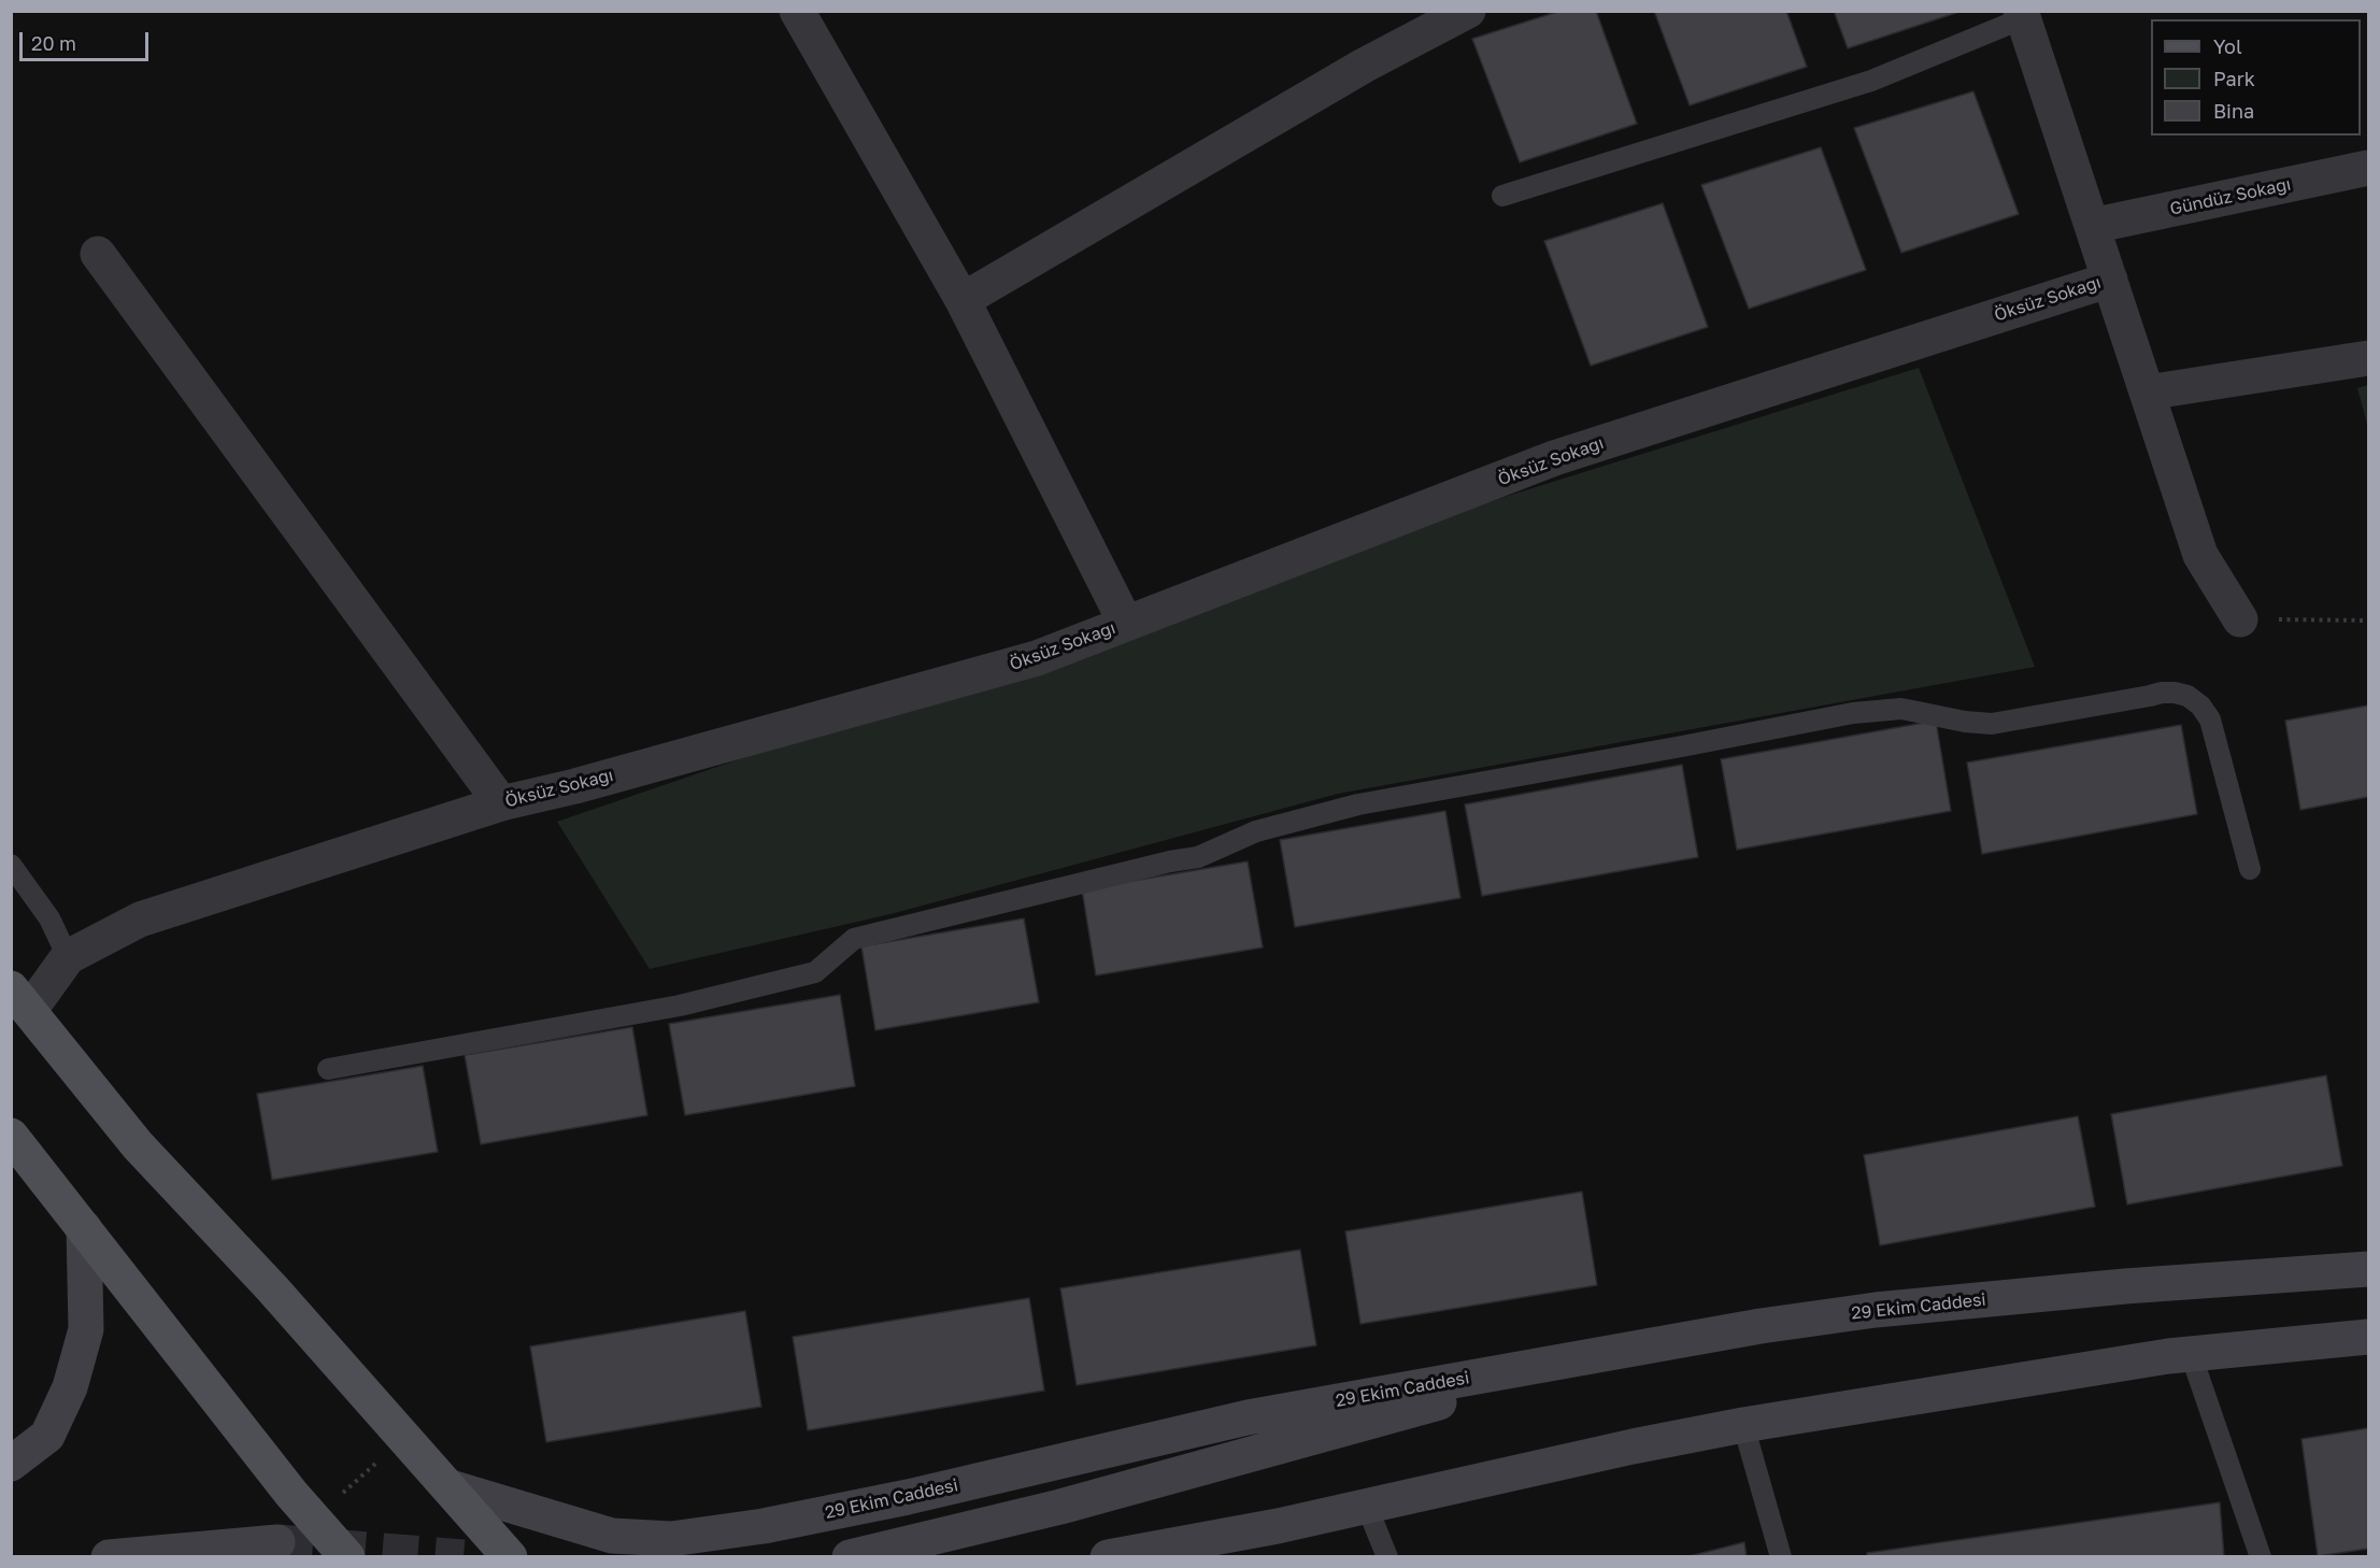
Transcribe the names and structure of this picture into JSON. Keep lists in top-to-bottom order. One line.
{"streets":{"main road":["29 Ekim Caddesi"],"street":["Gündüz Sokağı","Öksüz Sokağı"]},"legend":["Yol","Park","Bina"],"scale_bar":"20 m"}
